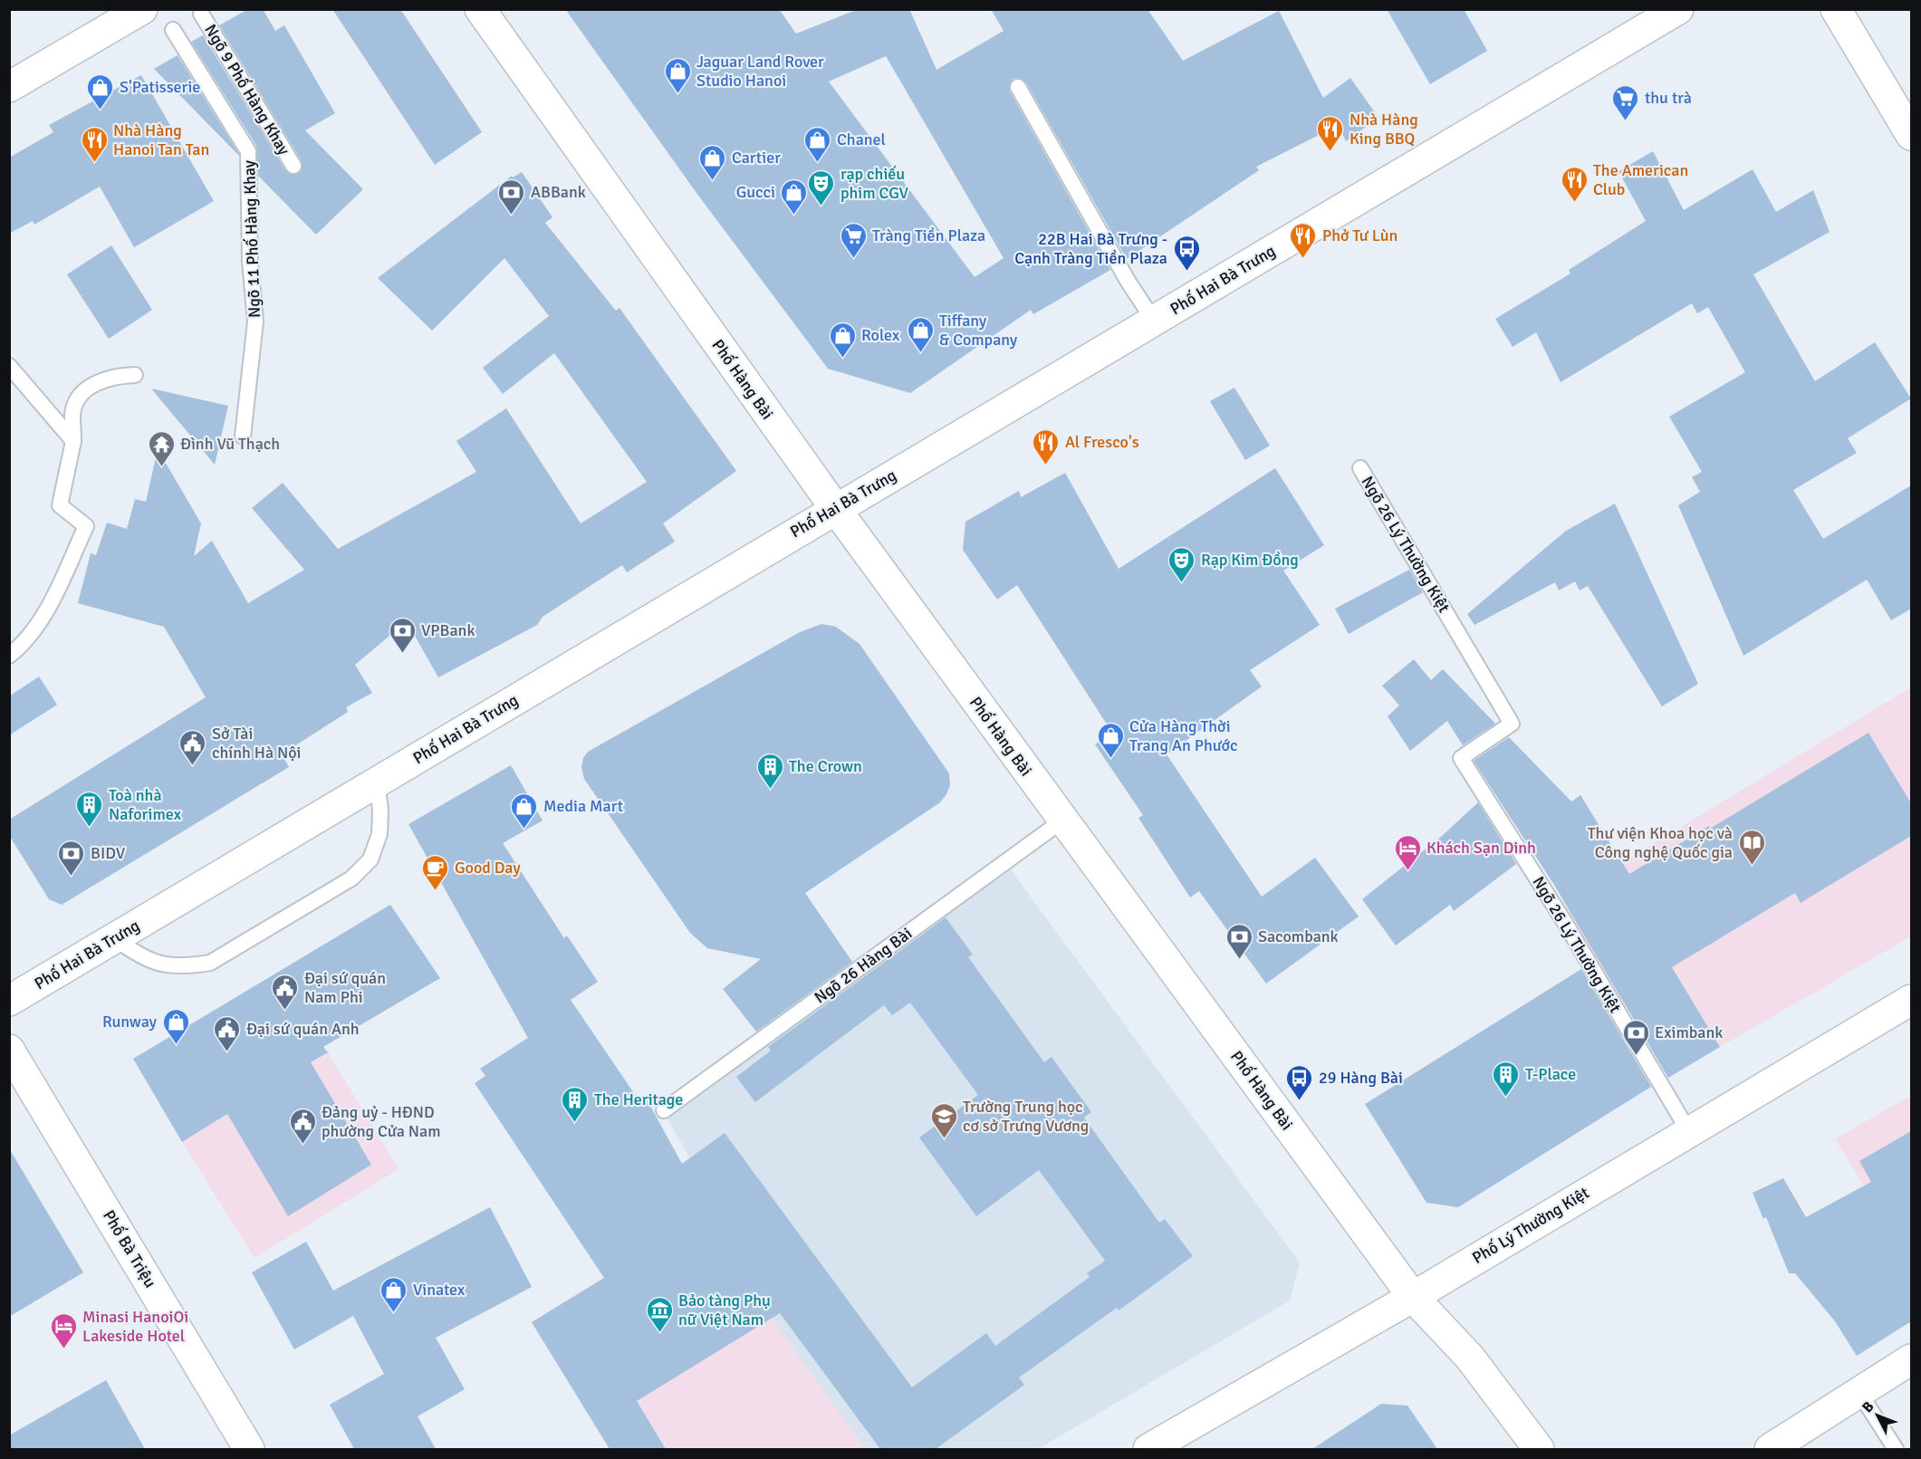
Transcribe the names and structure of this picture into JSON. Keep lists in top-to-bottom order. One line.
{"streets":{"main road":["Phố Hai Bà Trưng","Phố Hàng Bài","Phố Lý Thường Kiệt","Phố Bà Triệu"],"lane":["Ngõ 9 Phố Hàng Khay","Ngõ 11 Phố Hàng Khay","Ngõ 26 Lý Thường Kiệt","Ngõ 26 Hàng Bài"]},"crossings":[["Phố Hai Bà Trưng","Phố Hàng Bài"],["Phố Hàng Bài","Ngõ 26 Hàng Bài"],["Phố Hàng Bài","Phố Lý Thường Kiệt"],["Ngõ 26 Lý Thường Kiệt","Phố Lý Thường Kiệt"]],"places":{"shop":["Jaguar Land Rover Studio Hanoi","S'Patisserie","Chanel","Cartier","Gucci","Tiffany & Company","Rolex","Cửa Hàng Thời Trang An Phước","Media Mart","Runway","Vinatex"],"supermarket":["thu trà","Tràng Tiền Plaza"],"restaurant":["Nhà Hàng King BBQ","Nhà Hàng Hanoi Tan Tan","The American Club","Phở Tư Lùn","Al Fresco's"],"theatre":["rạp chiếu phim CGV","Rạp Kim Đồng"],"bank":["ABBank","VPBank","BIDV","Sacombank","Eximbank"],"bus stop":["22B Hai Bà Trưng - Cạnh Tràng Tiền Plaza","29 Hàng Bài"],"temple":["Đình Vũ Thạch"],"public building":["Sở Tài chính Hà Nội","Đại sứ quán Nam Phi","Đại sứ quán Anh","Đảng uỷ - HĐND phường Cửa Nam"],"building":["The Crown","Toà nhà Naforimex","T-Place","The Heritage"],"library":["Thư viện Khoa học và Công nghệ Quốc gia"],"hotel":["Khách Sạn Dinh","Minasi HanoiOi Lakeside Hotel"],"cafe":["Good Day"],"school or university":["Trường Trung học cơ sở Trưng Vương"],"museum":["Bảo tàng Phụ nữ Việt Nam"]},"north":"top left"}
